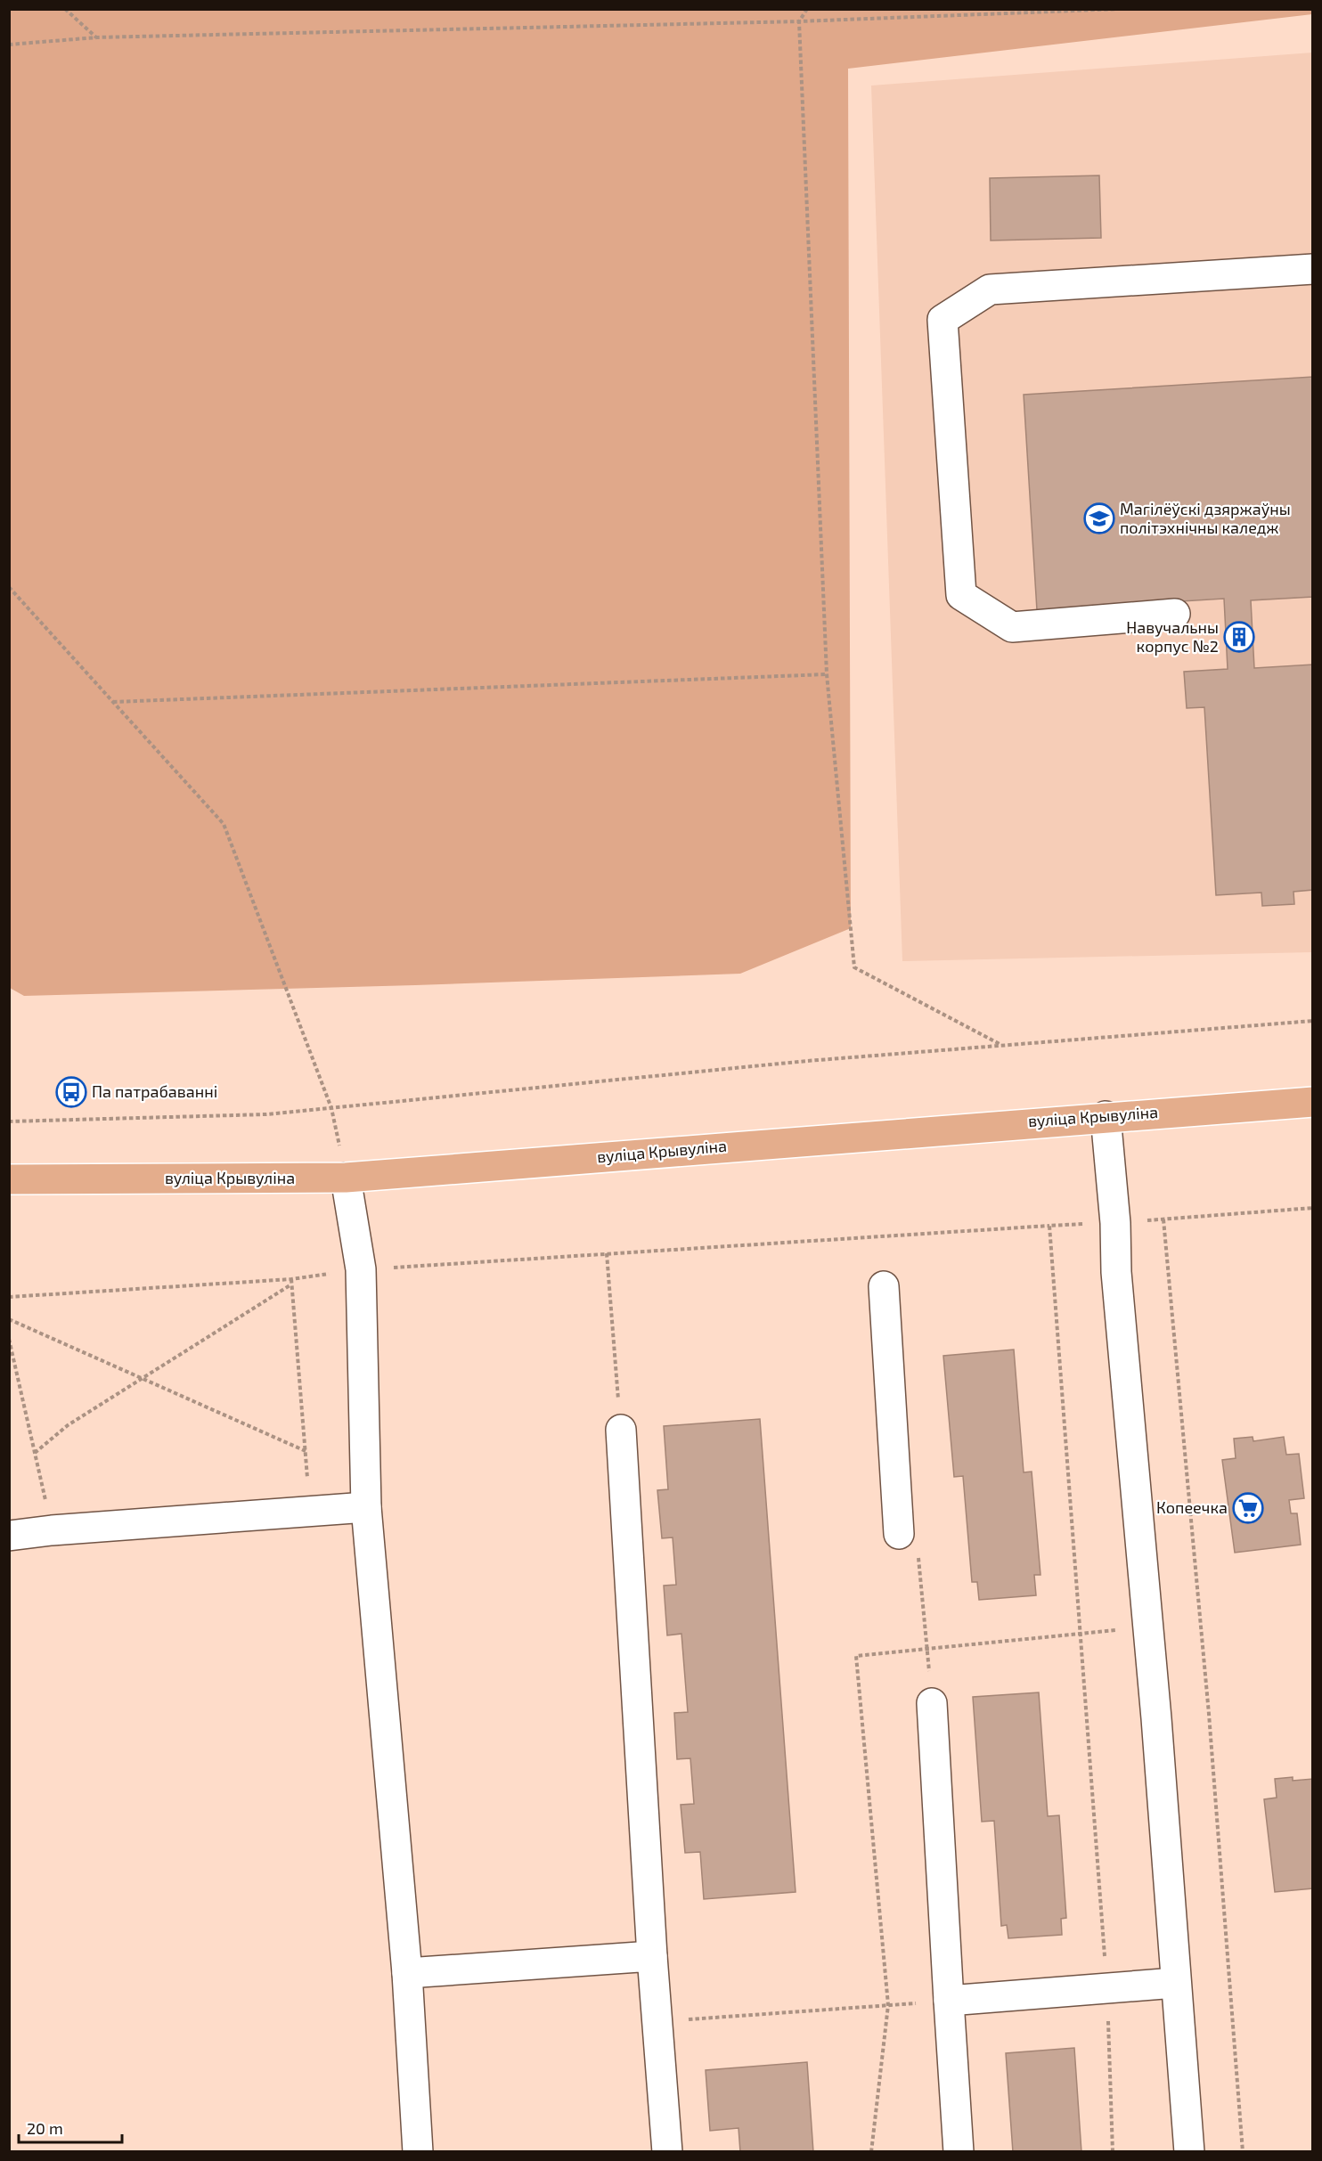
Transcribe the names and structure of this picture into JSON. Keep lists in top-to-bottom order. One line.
{"streets":{"main road":["вуліца Крывуліна"]},"places":{"school or university":["Магілёўскі дзяржаўны політэхнічны каледж"],"building":["Навучальны корпус №2"],"bus stop":["Па патрабаванні"],"supermarket":["Копеечка"]},"scale_bar":"20 m"}
